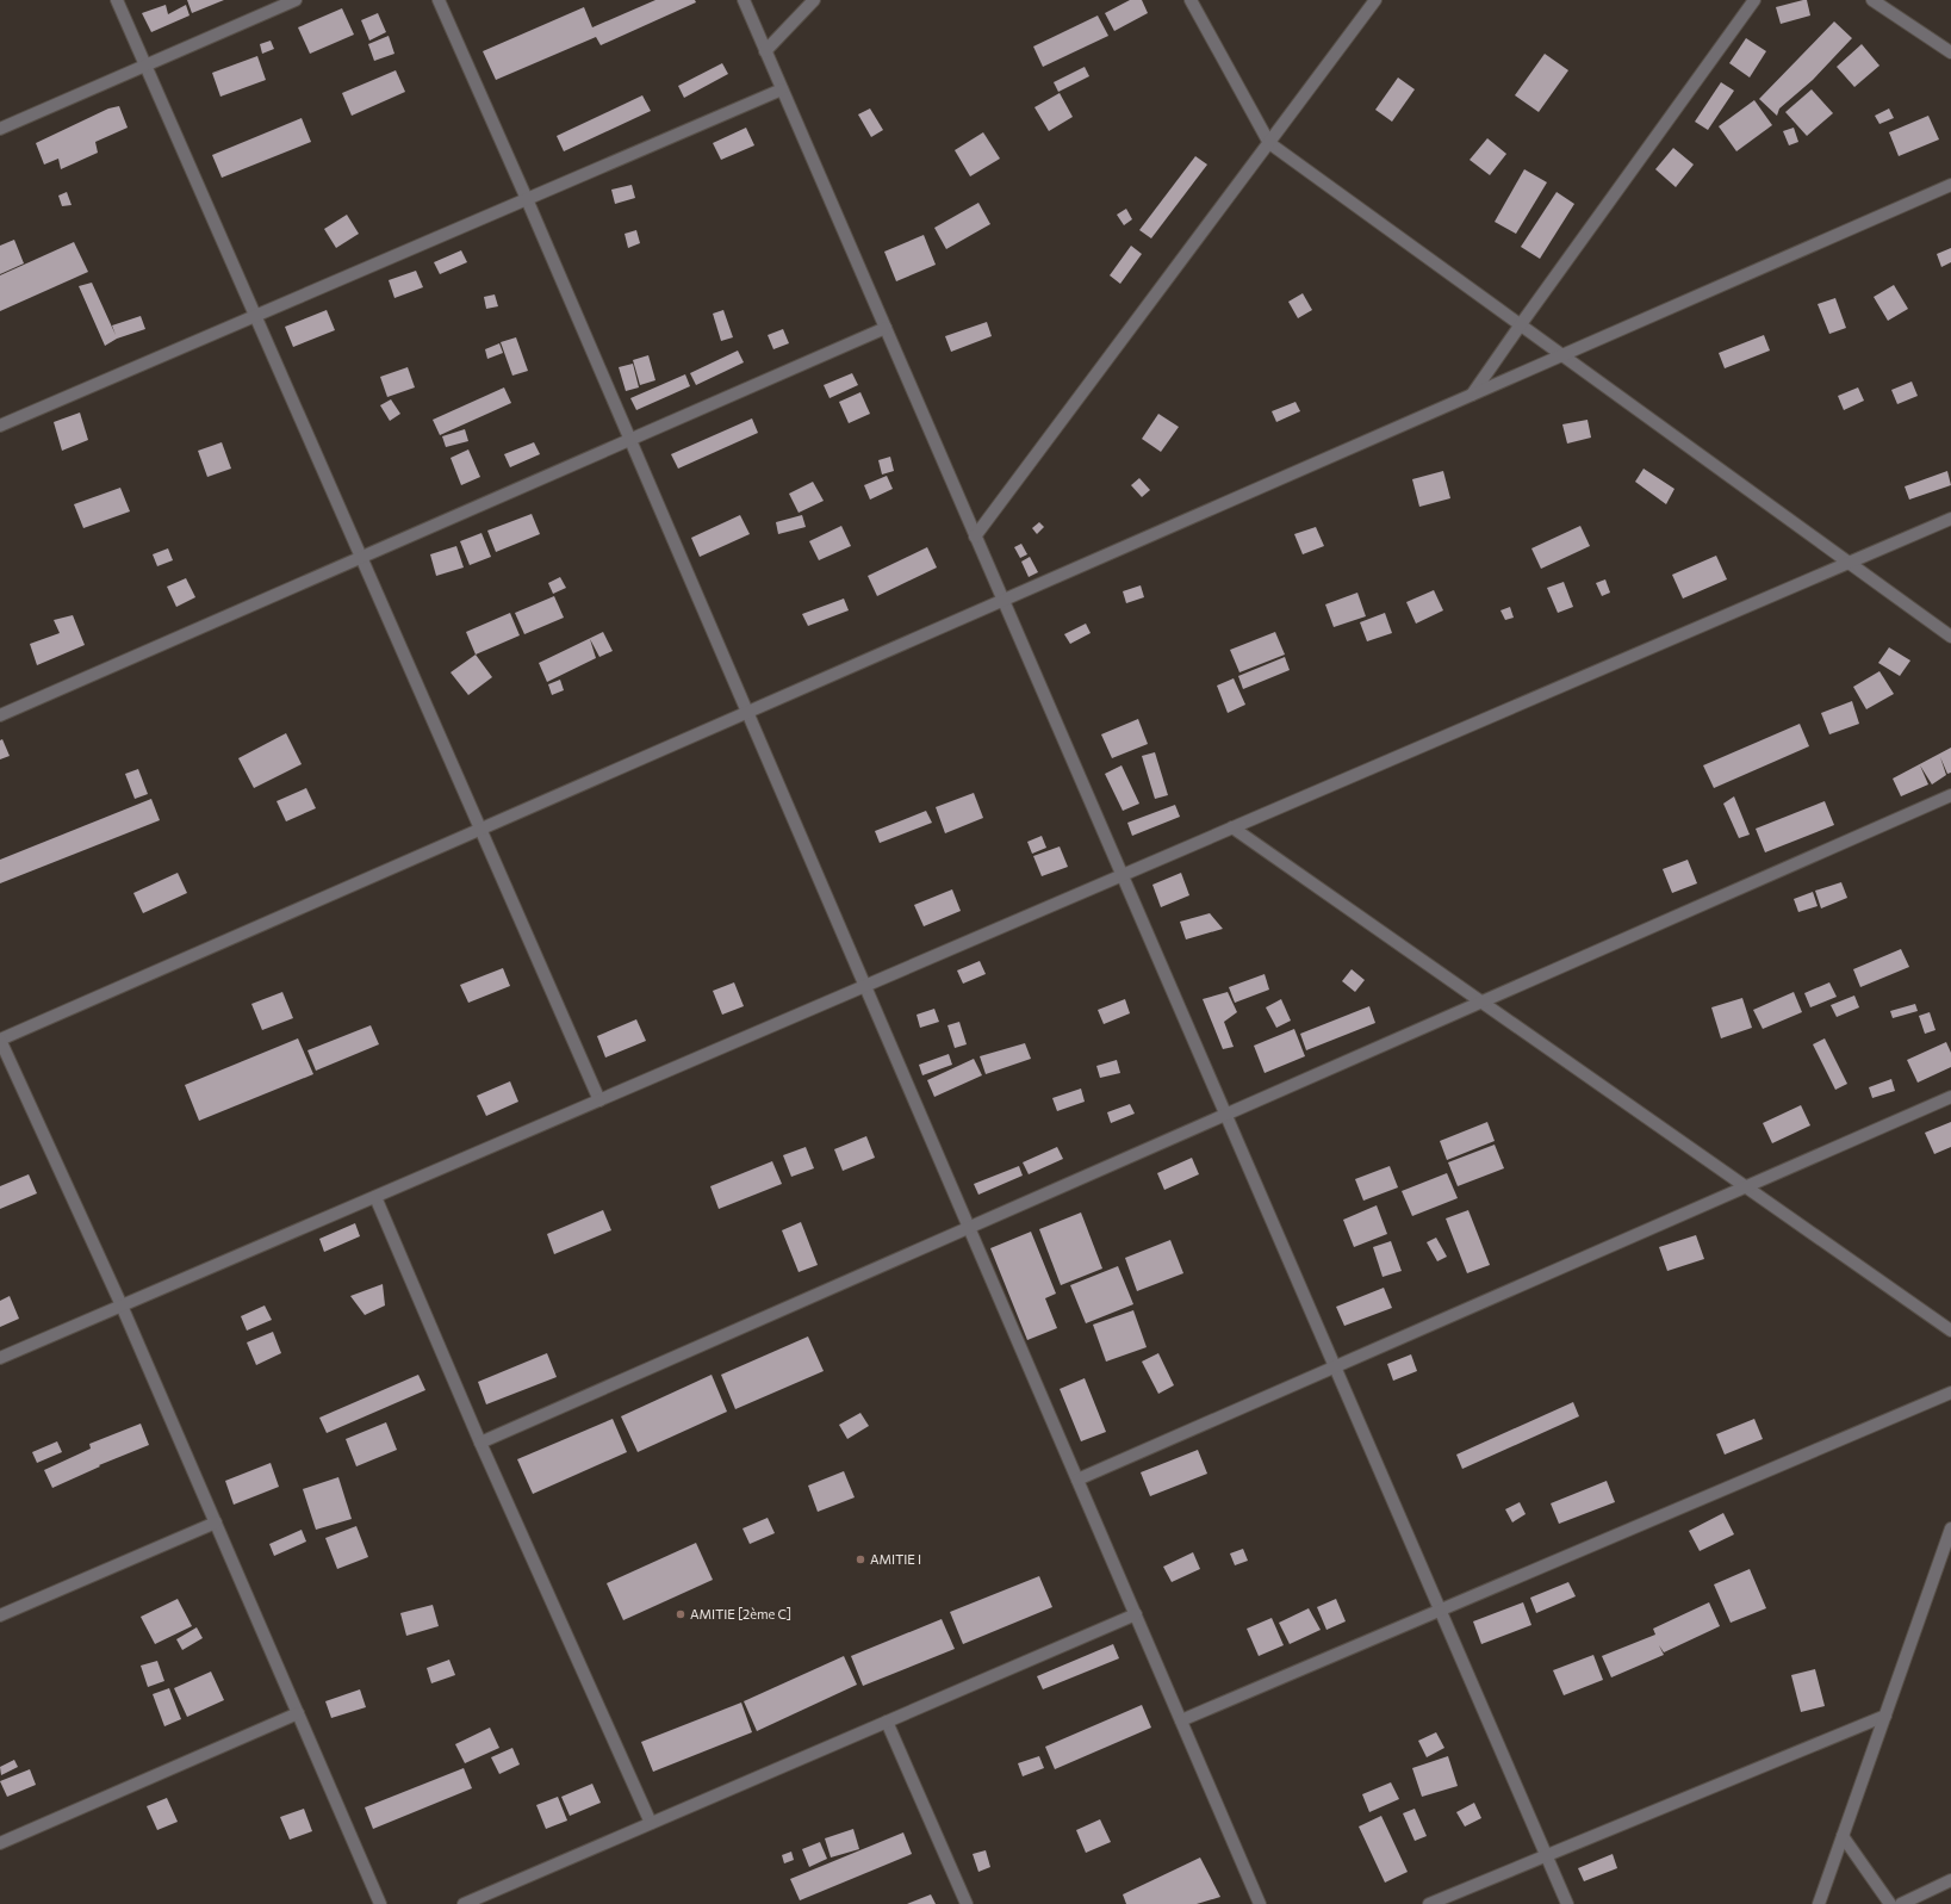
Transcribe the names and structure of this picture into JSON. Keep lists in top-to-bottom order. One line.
{"places":["AMITIE I","AMITIE [2ème C]"]}
